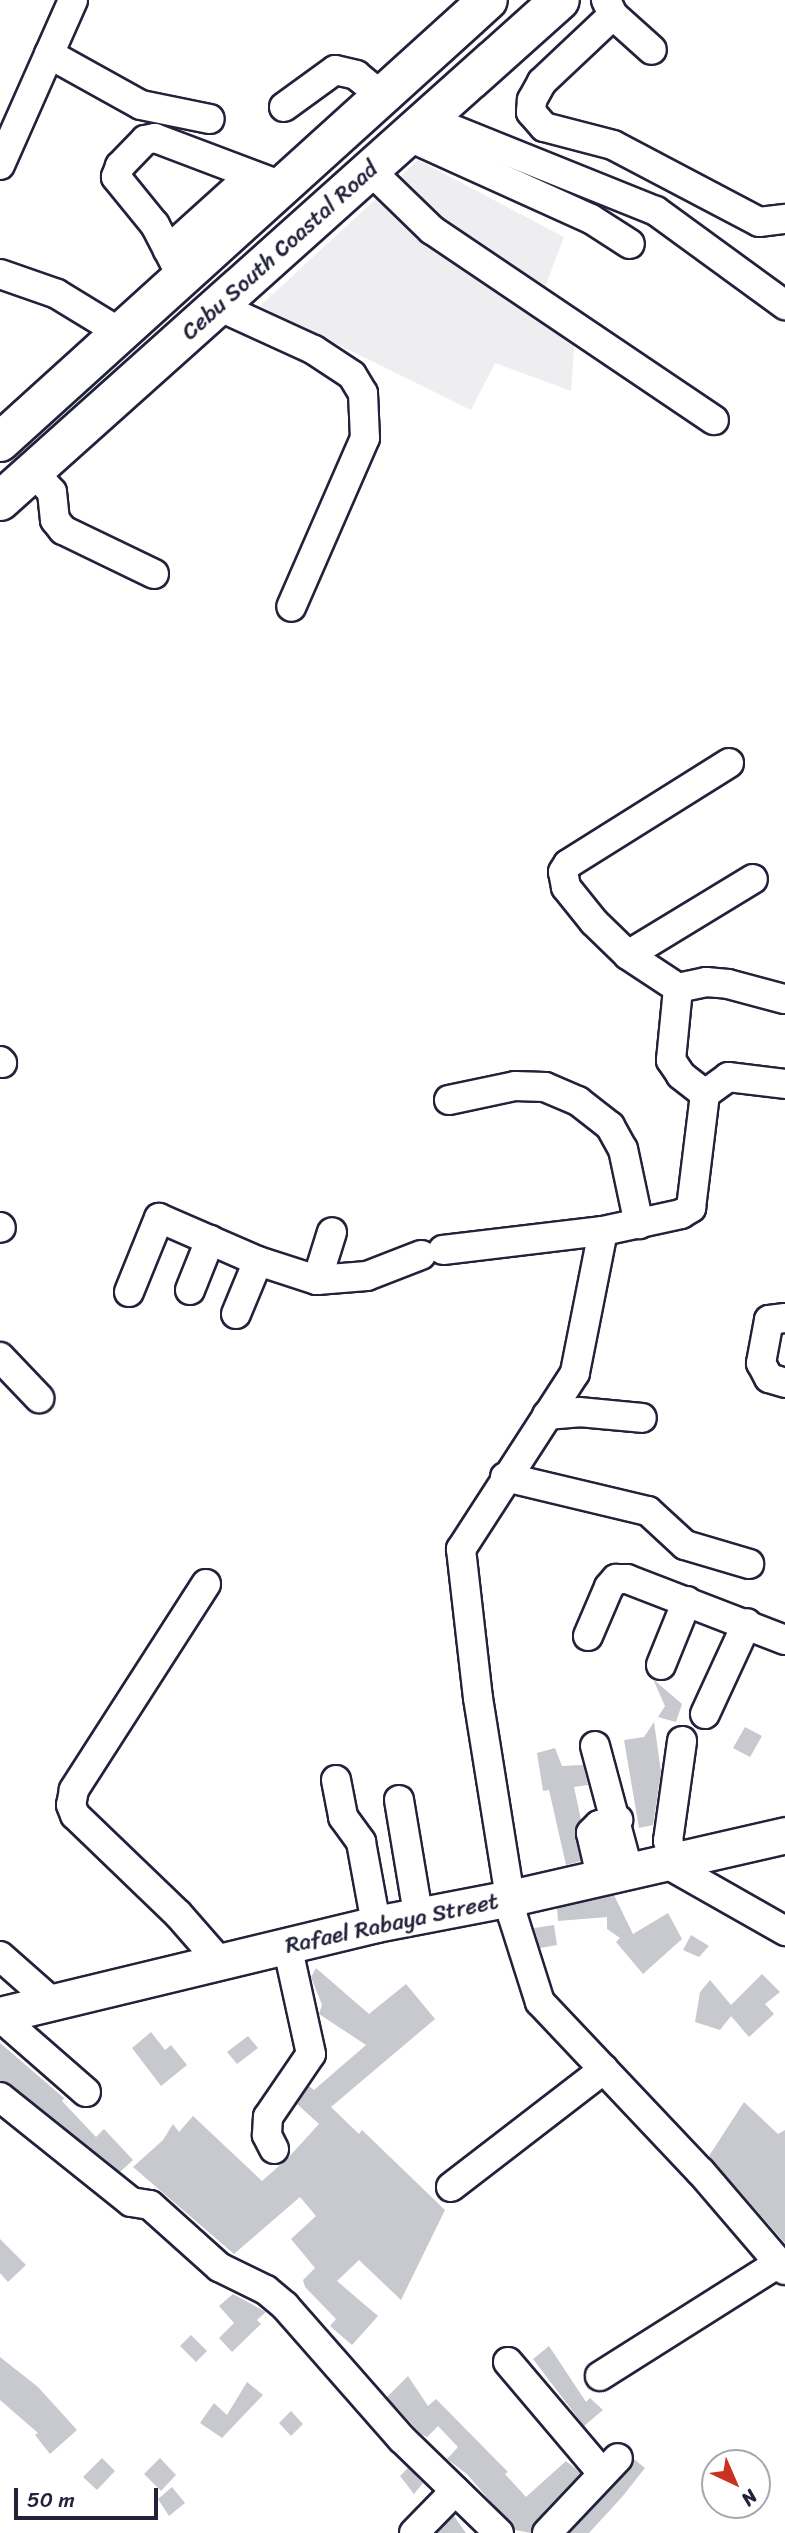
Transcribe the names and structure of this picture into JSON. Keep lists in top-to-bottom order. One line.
{"streets":{"highway":["Cebu South Coastal Road"],"main road":["Rafael Rabaya Street"]},"scale_bar":"50 m","north":"bottom right"}
